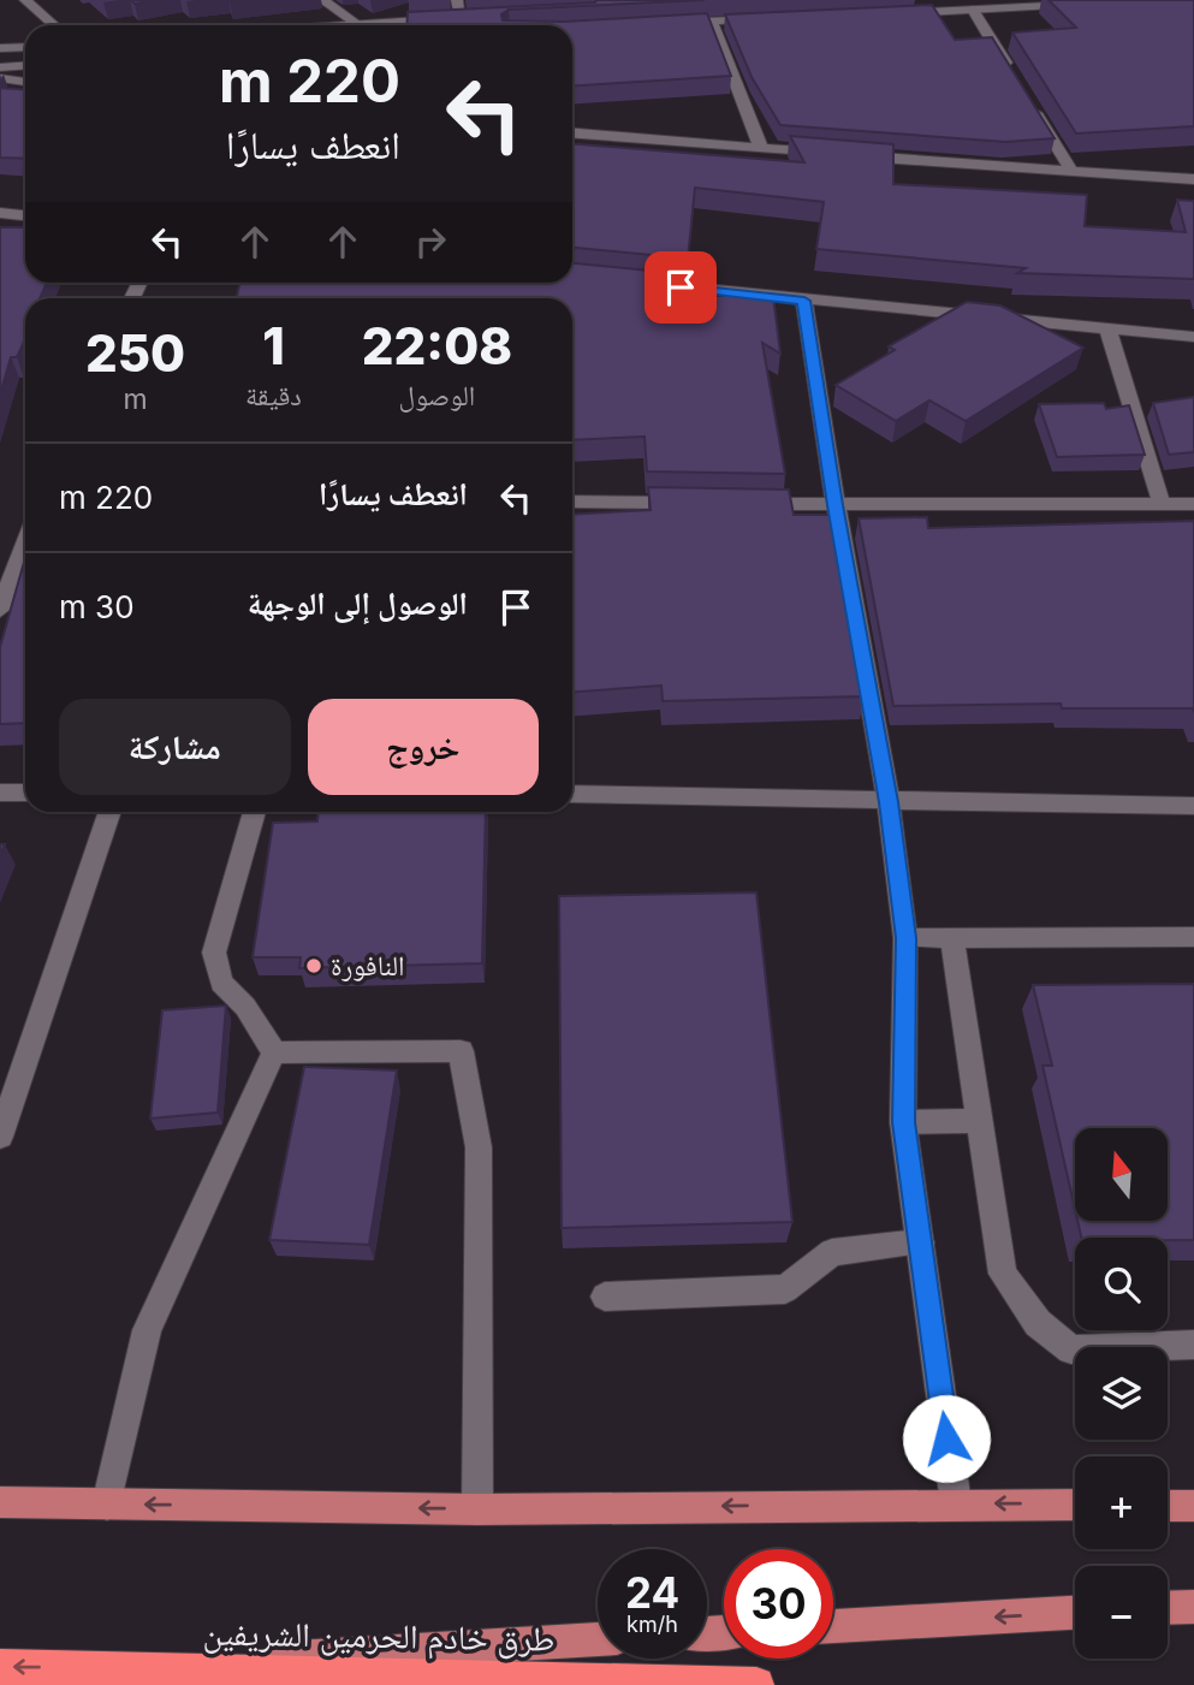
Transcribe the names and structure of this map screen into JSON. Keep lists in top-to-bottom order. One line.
{"streets":{"highway":["طرق خادم الحرمين الشريفين"]},"places":["النافورة"],"north":"top","page":{"turn":["220 m","انعطف يسارًا"],"eta":["22:08","الوصول","1","دقيقة","250","m"],"list":[{"name":"انعطف يسارًا","value":"220 m"},{"name":"الوصول إلى الوجهة","value":"30 m"}],"buttons":["خروج","مشاركة"],"map_buttons":["+","−"],"speed":"24 km/h","limit":"30"}}
